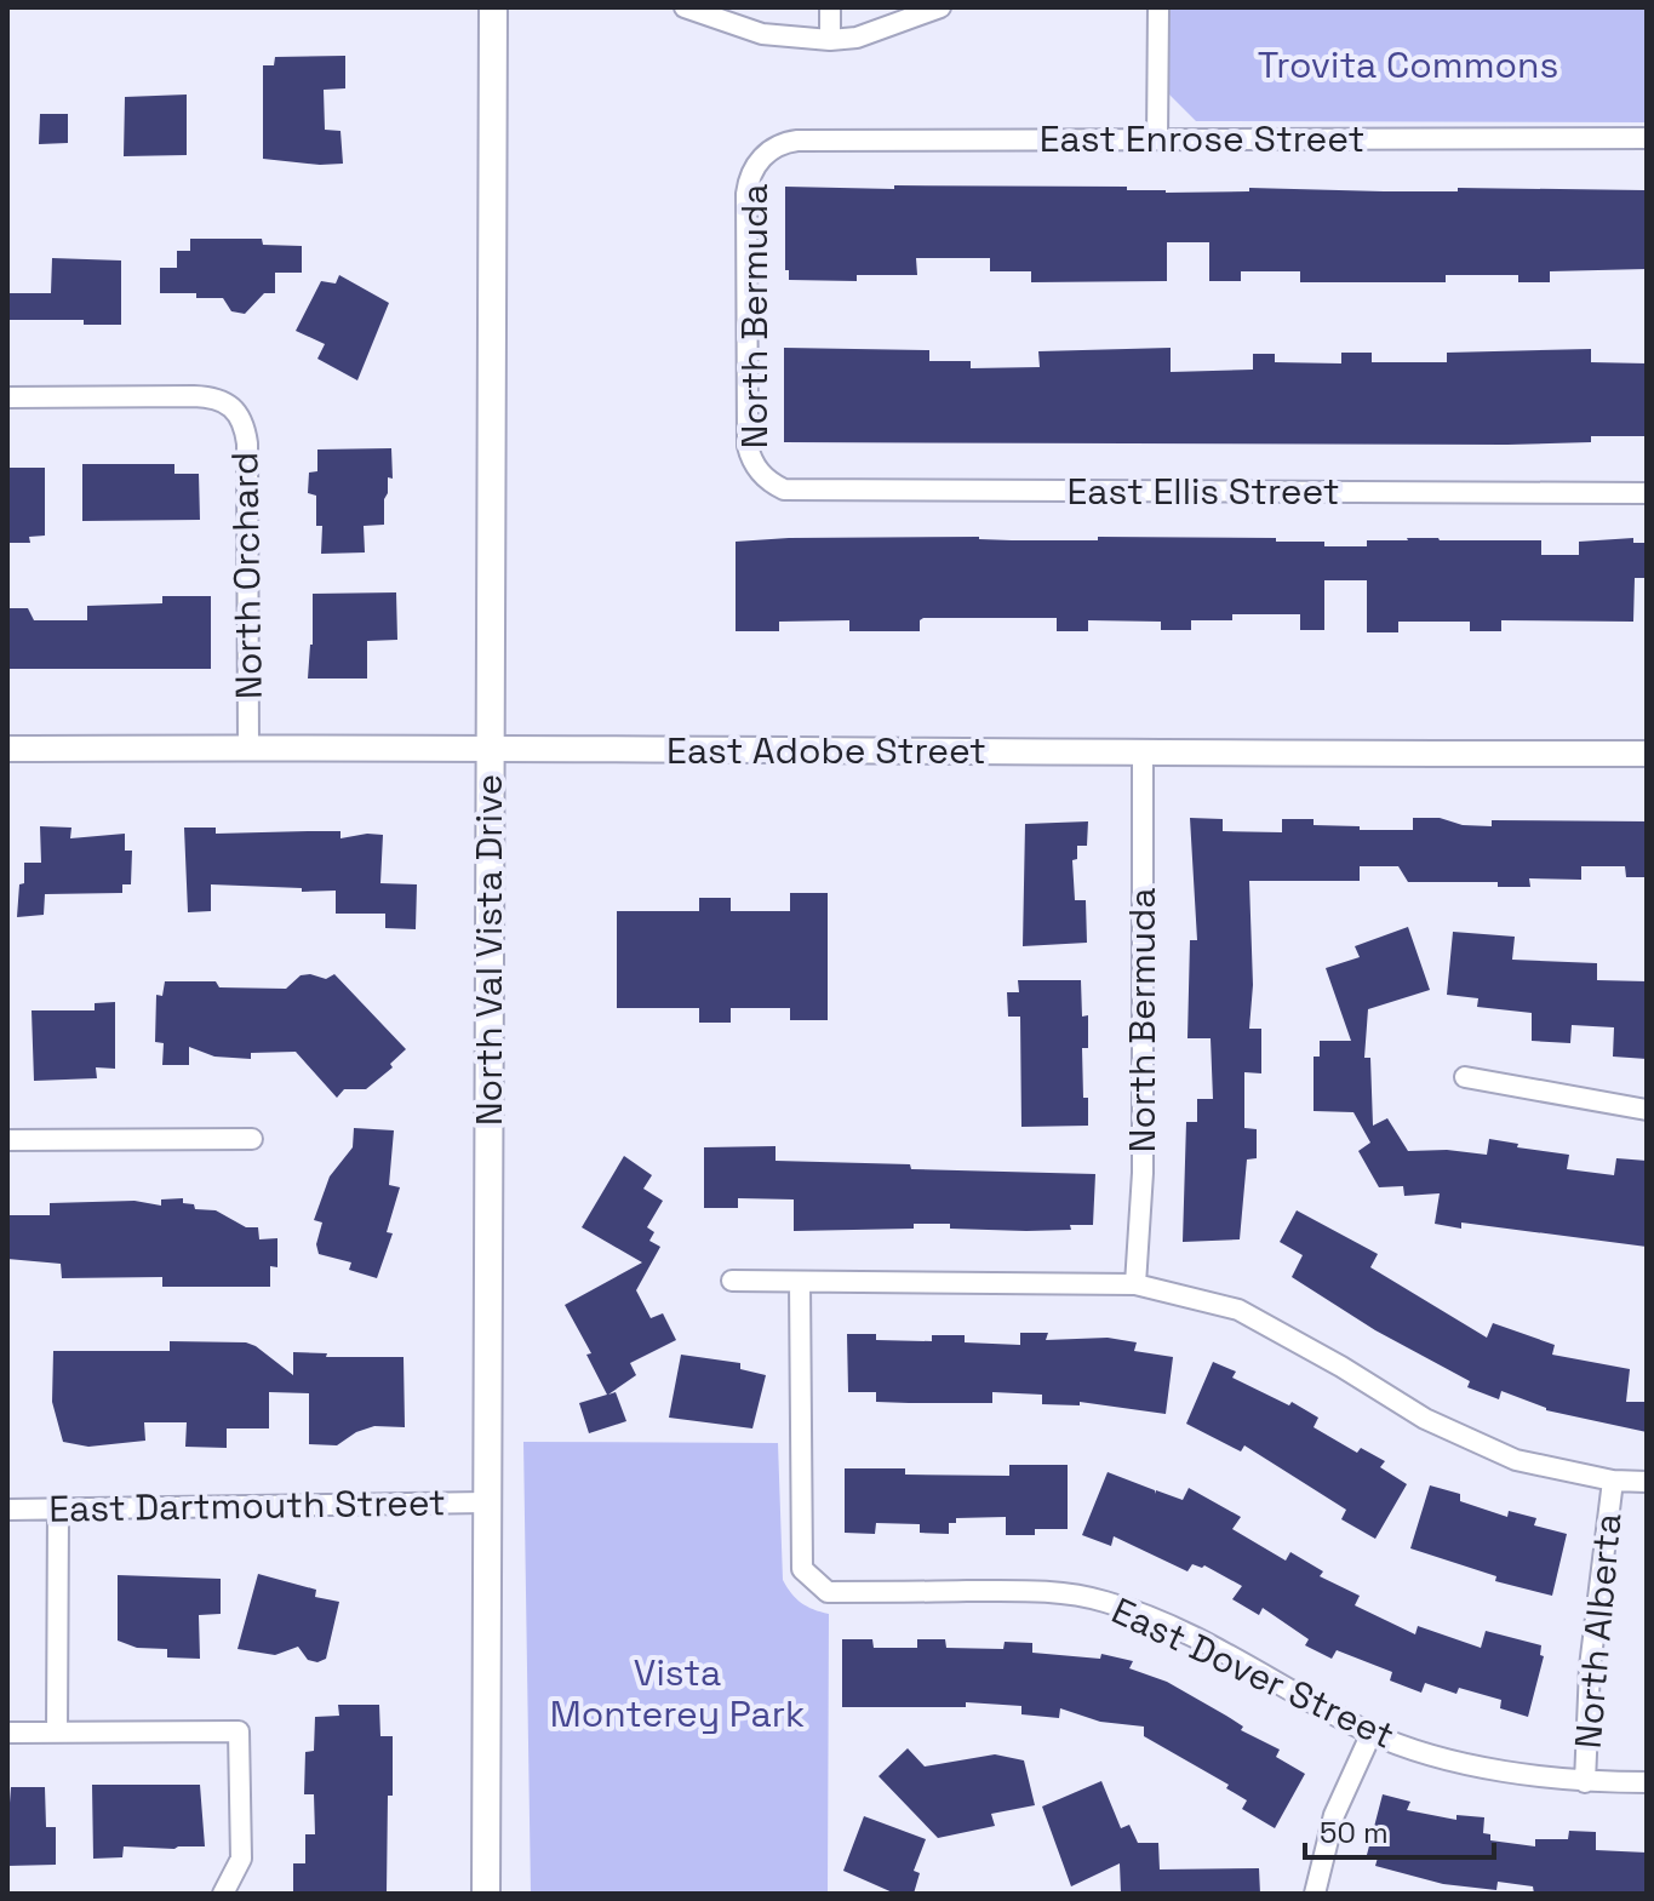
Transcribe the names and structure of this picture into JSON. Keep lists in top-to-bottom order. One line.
{"streets":{"main road":["North Val Vista Drive"],"street":["East Enrose Street","North Bermuda","East Ellis Street","North Orchard","East Adobe Street","East Dartmouth Street","North Alberta","East Dover Street"]},"crossings":[["East Enrose Street","North Bermuda"],["North Bermuda","East Ellis Street"],["North Bermuda","East Adobe Street"],["North Orchard","East Adobe Street"],["East Adobe Street","North Val Vista Drive"],["North Val Vista Drive","East Dartmouth Street"],["North Alberta","East Dover Street"]],"parks":["Trovita Commons","Vista Monterey Park"],"scale_bar":"50 m"}
